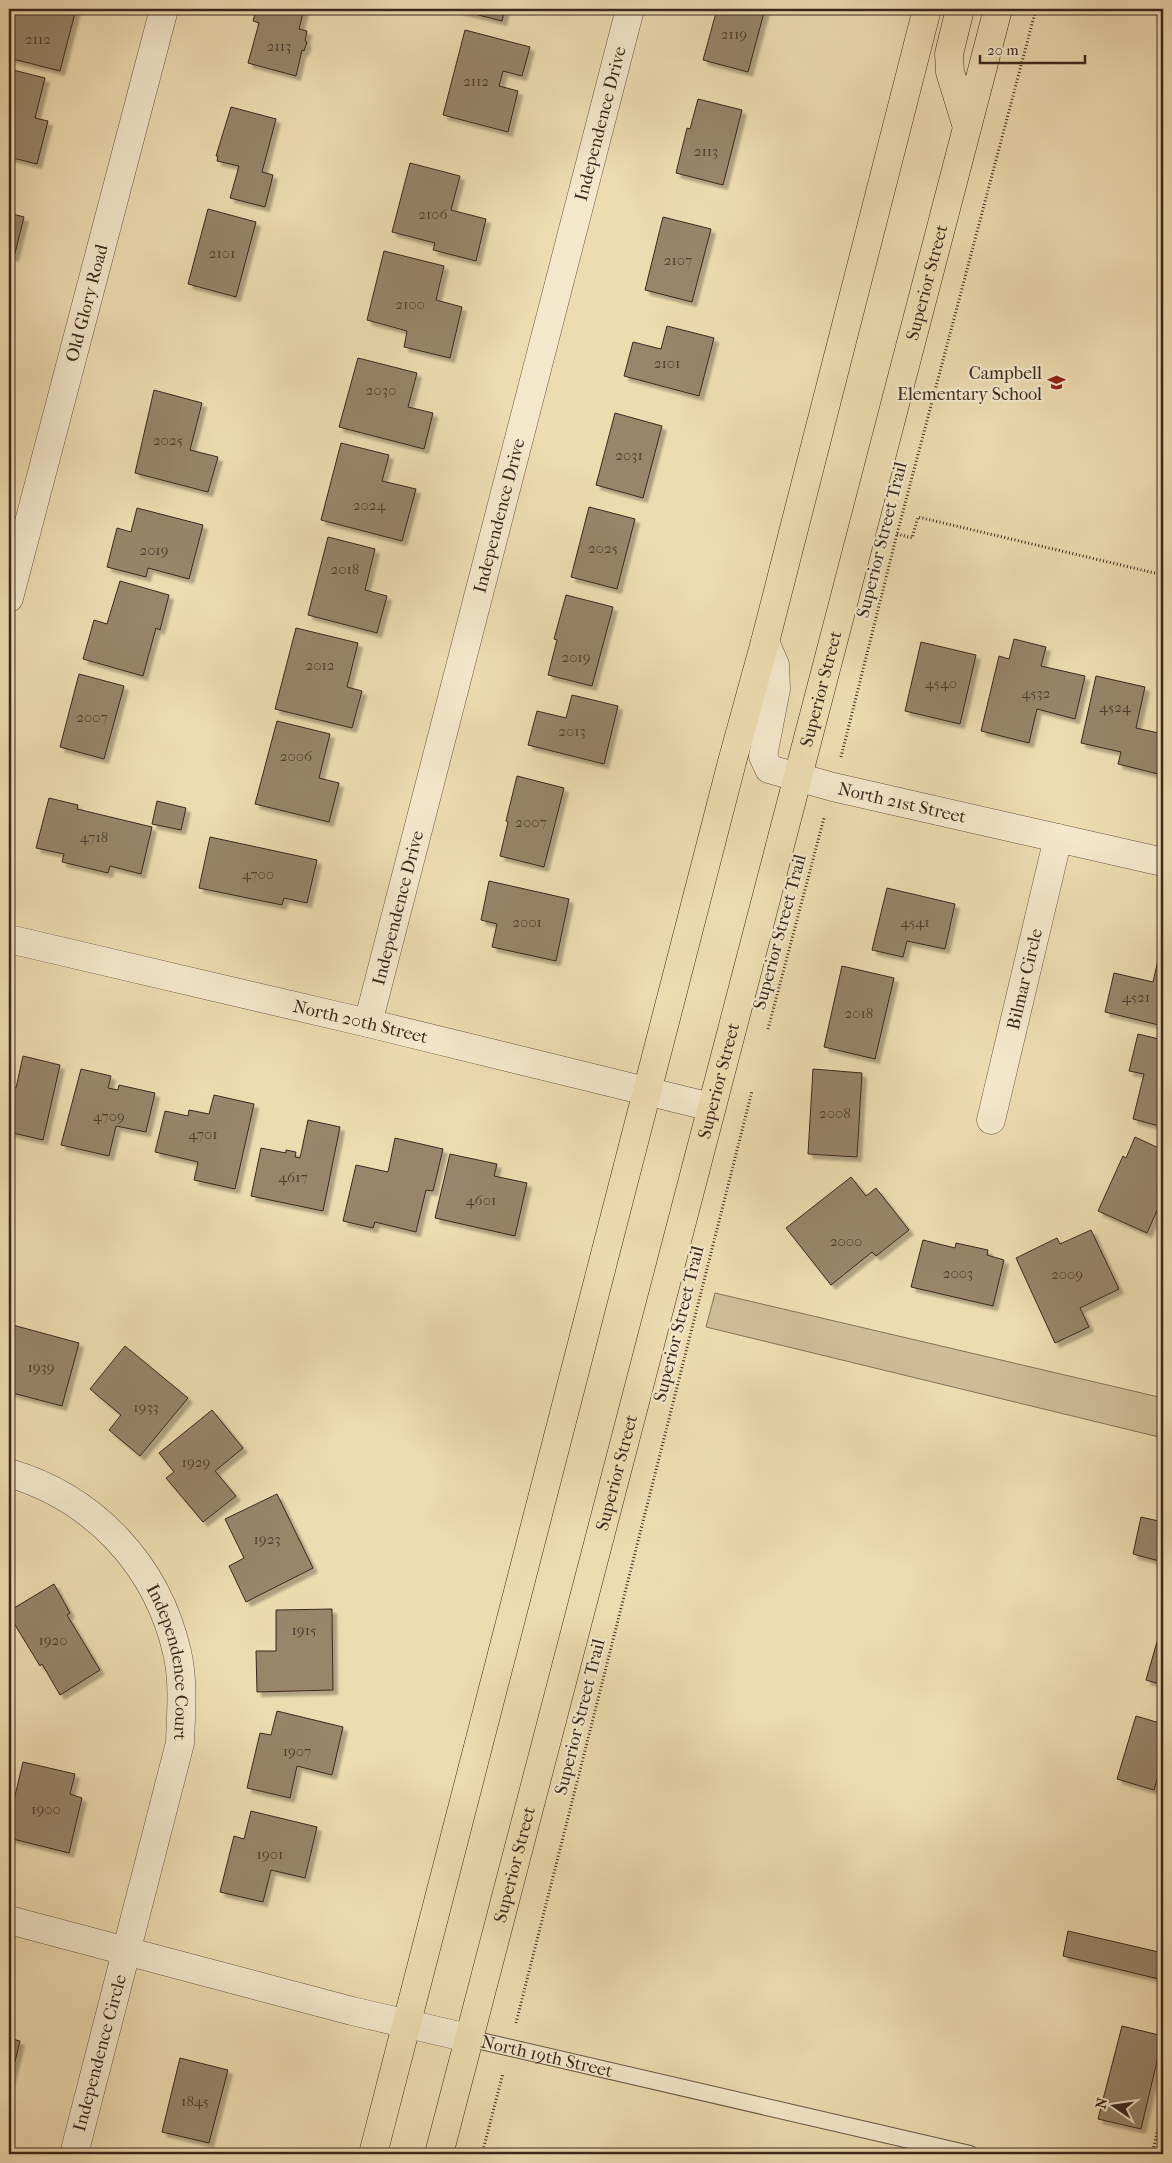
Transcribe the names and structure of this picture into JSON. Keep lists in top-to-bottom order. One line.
{"streets":{"main road":["Superior Street"],"street":["Independence Drive","Old Glory Road","North 21st Street","Bilmar Circle","North 20th Street","Independence Court","Independence Circle","North 19th Street"],"path":["Superior Street Trail"]},"crossings":[["Independence Drive","North 20th Street"],["Superior Street","North 21st Street"],["Superior Street","North 20th Street"],["Superior Street","North 19th Street"],["Superior Street Trail","North 21st Street"],["Superior Street Trail","North 19th Street"],["North 21st Street","Bilmar Circle"],["Independence Court","Independence Circle"],["Independence Court","North 19th Street"],["Independence Circle","North 19th Street"]],"places":{"school or university":["Campbell Elementary School"]},"house_numbers":["2119","2112","2113","2112","2113","2106","2101","2107","2100","2101","2030","2025","2031","2024","2025","2019","2018","2019","2012","4540","4532","4524","2007","2013","2006","2007","4718","4700","2001","4541","4521","2018","2008","4709","4701","4617","4601","2000","2003","2009","1939","1933","1929","1923","1915","1920","1907","1900","1901","1845"],"scale_bar":"20 m","north":"left"}
